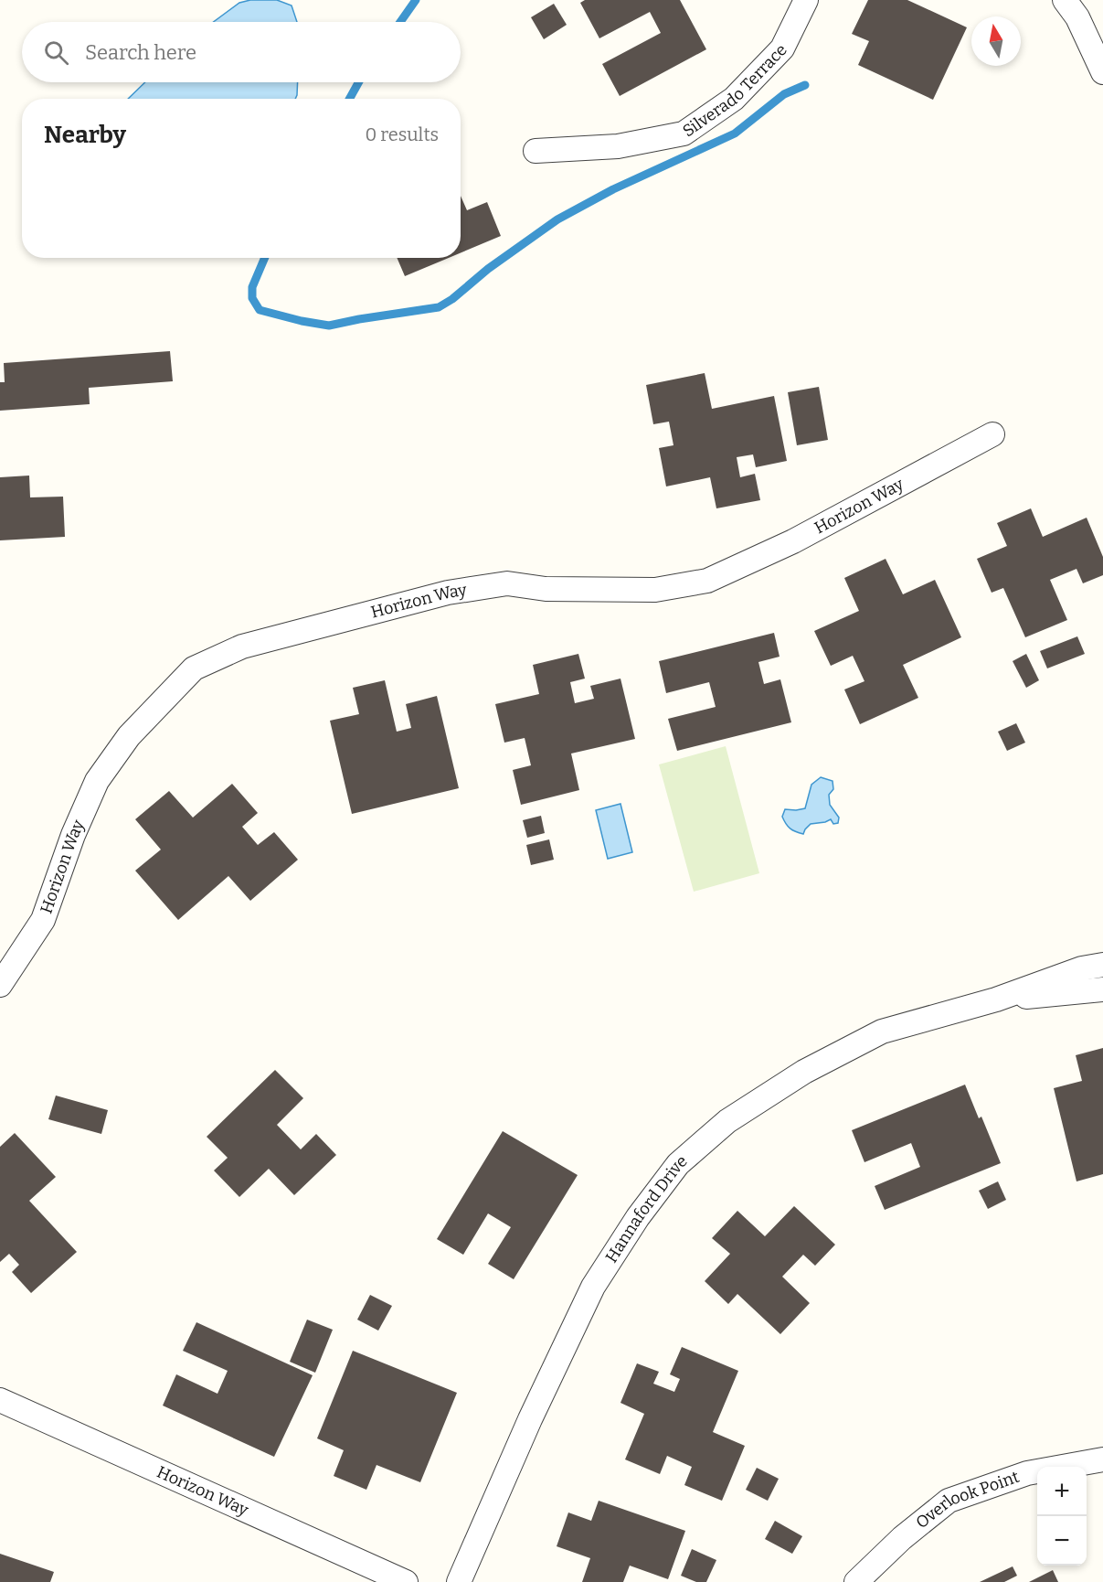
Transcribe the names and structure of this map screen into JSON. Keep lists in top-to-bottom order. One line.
{"streets":{"street":["Silverado Terrace","Horizon Way","Hannaford Drive","Overlook Point"]},"north":"top","page":{"search":"Search here","heading":["Nearby","0 results"],"map_buttons":["+","−"]}}
